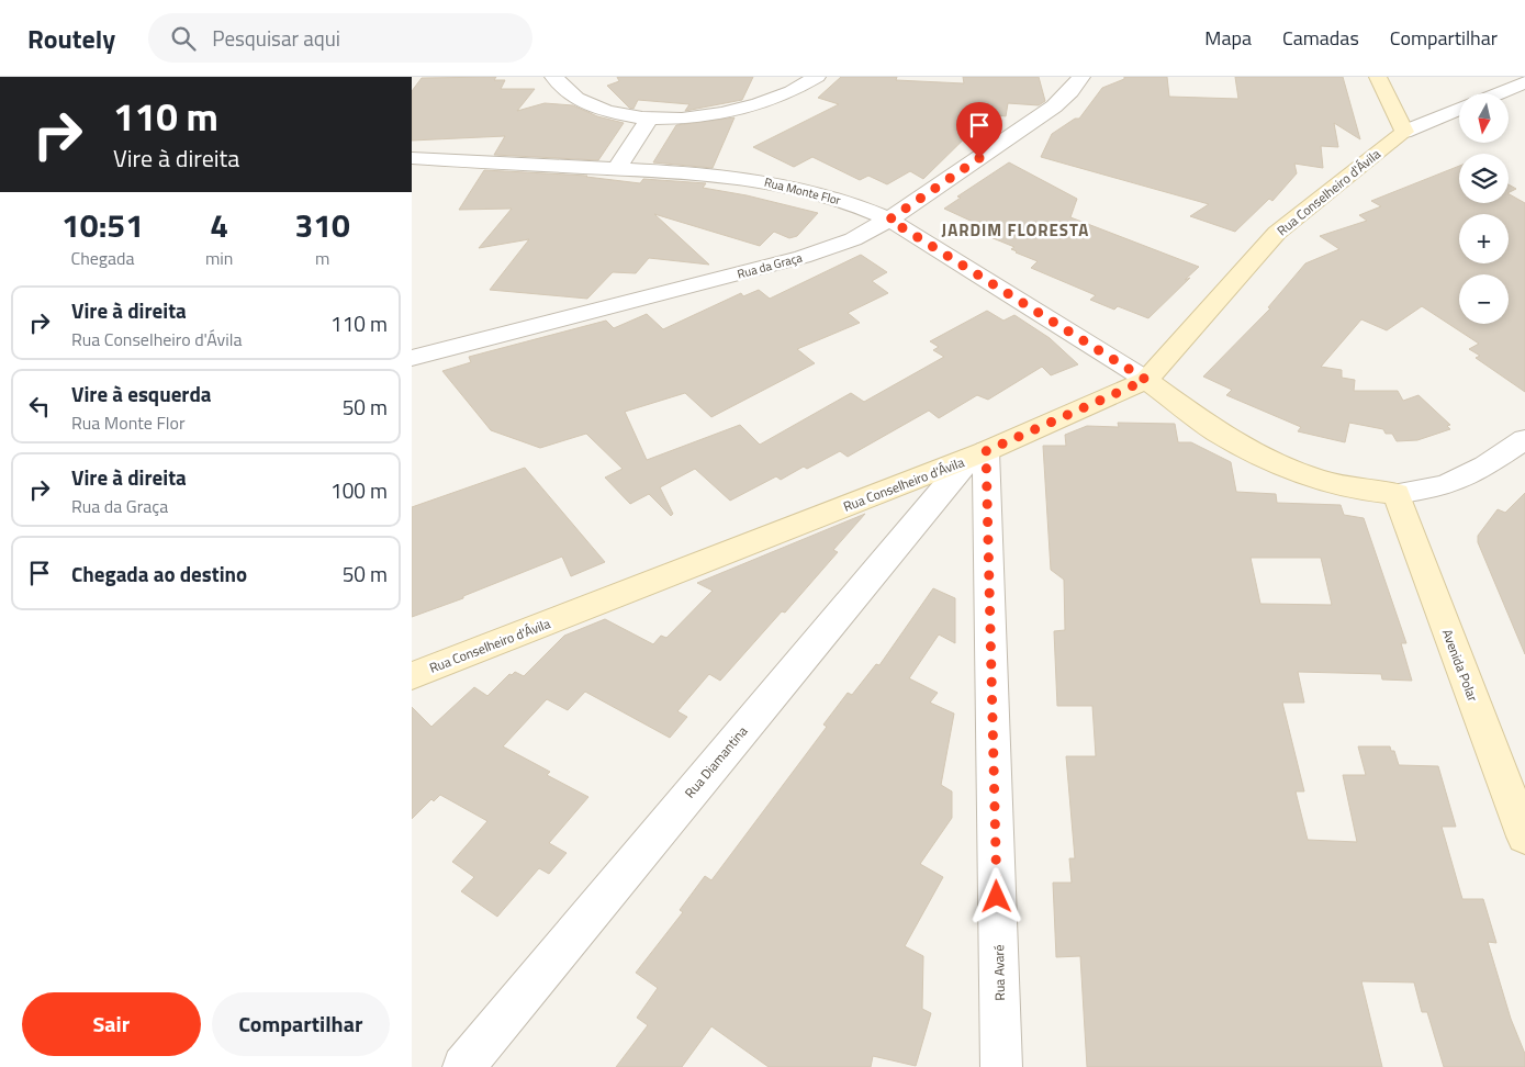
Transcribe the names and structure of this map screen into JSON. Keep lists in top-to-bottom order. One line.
{"streets":{"street":["Rua Monte Flor","Rua Conselheiro d'Ávila","Rua da Graça","Avenida Polar","Rua Diamantina","Rua Avaré"]},"crossings":[["Rua Monte Flor","Rua Conselheiro d'Ávila"],["Rua Monte Flor","Rua da Graça"],["Rua Conselheiro d'Ávila","Rua Diamantina"],["Rua Conselheiro d'Ávila","Rua Avaré"],["Rua Diamantina","Rua Avaré"]],"districts":["JARDIM FLORESTA"],"north":"bottom","page":{"header":"Routely","search":"Pesquisar aqui","nav":["Mapa","Camadas","Compartilhar"],"turn":["110 m","Vire à direita"],"map_buttons":["+","−"],"eta":["10:51","Chegada","4","min","310","m"],"list":[{"name":"Vire à direita","note":"Rua Conselheiro d'Ávila","value":"110 m"},{"name":"Vire à esquerda","note":"Rua Monte Flor","value":"50 m"},{"name":"Vire à direita","note":"Rua da Graça","value":"100 m"},{"name":"Chegada ao destino","value":"50 m"}],"buttons":["Sair","Compartilhar"]}}
